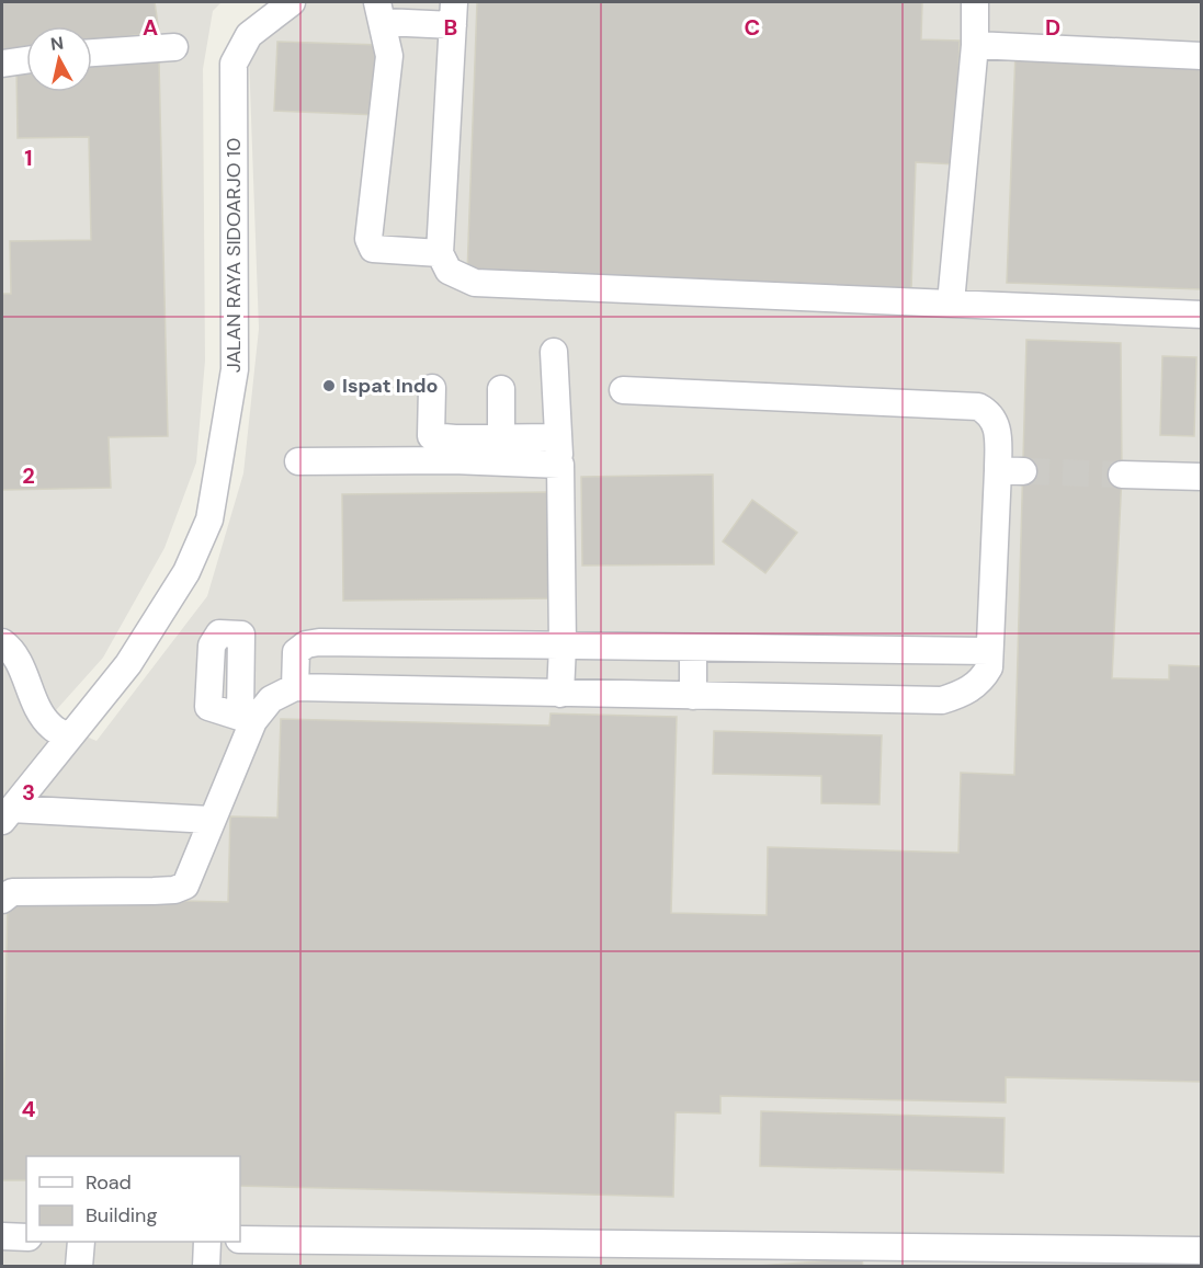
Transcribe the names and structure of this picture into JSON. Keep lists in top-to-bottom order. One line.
{"streets":{"street":["JALAN RAYA SIDOARJO 10"]},"places":["Ispat Indo"],"legend":["Road","Building"],"north":"top","grid":{"columns":["A","B","C","D"],"rows":["1","2","3","4"]}}
